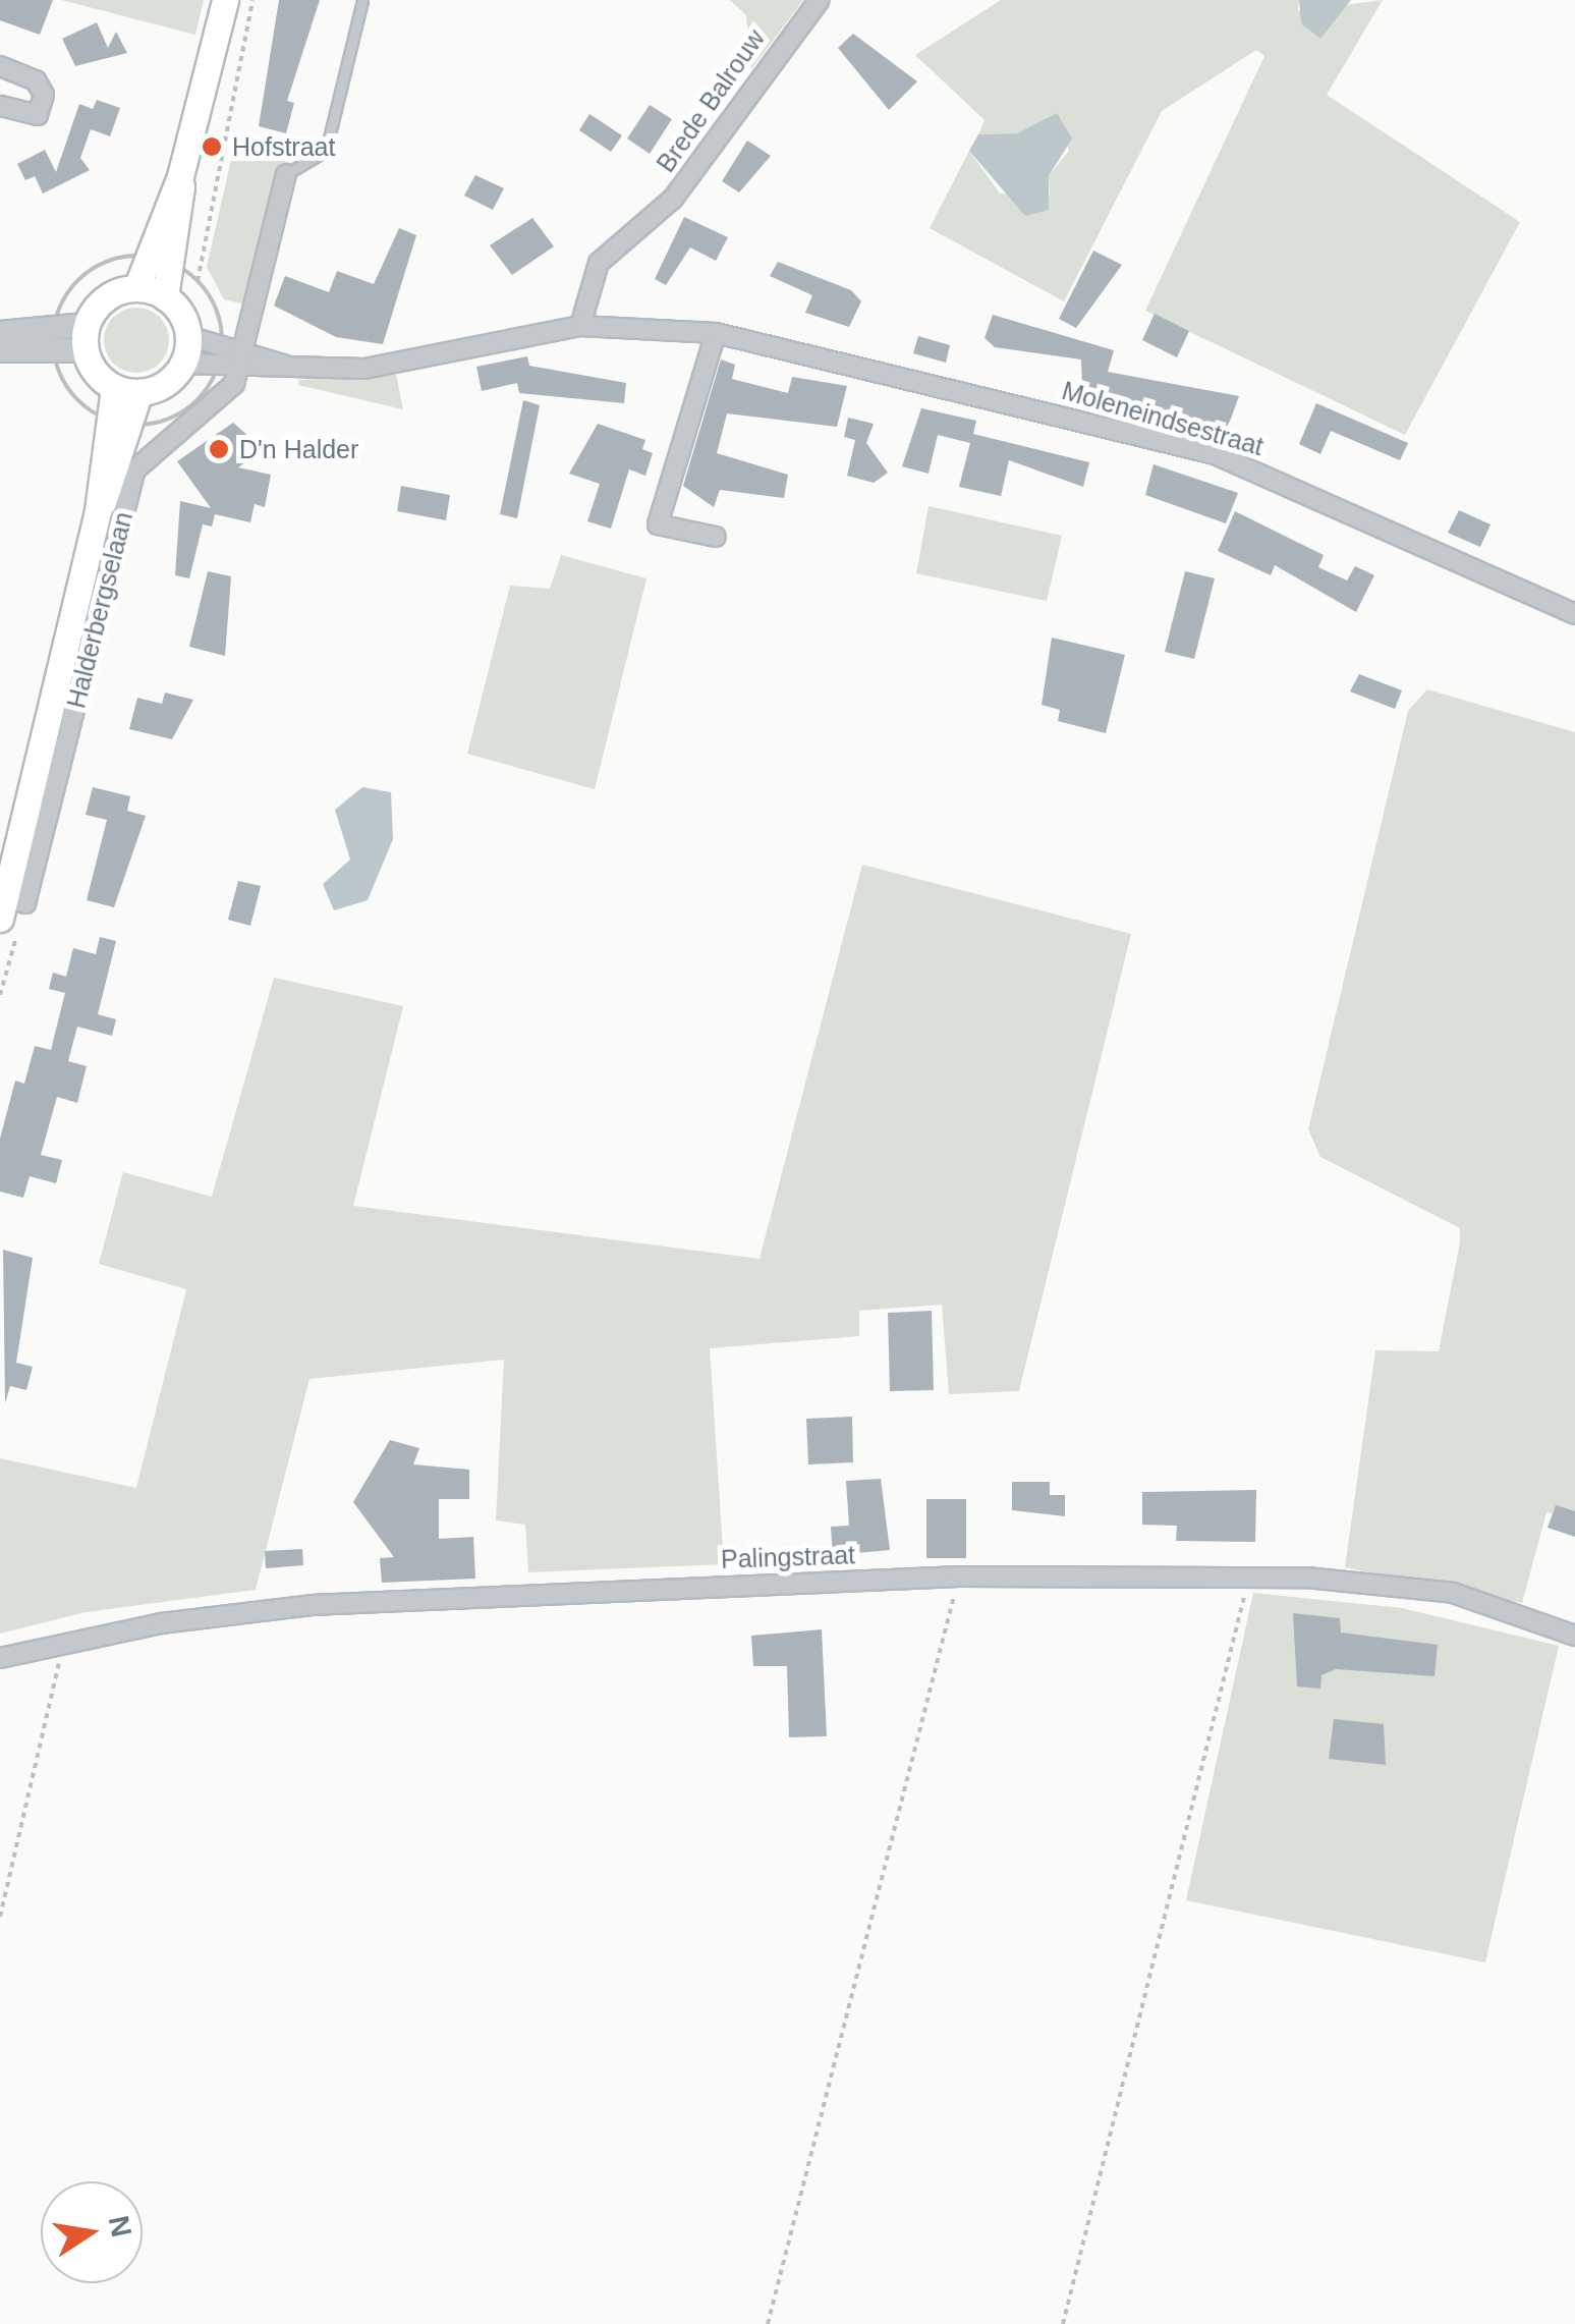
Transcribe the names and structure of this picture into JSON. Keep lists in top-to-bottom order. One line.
{"streets":{"main road":["Halderbergselaan"],"street":["Brede Balrouw","Moleneindsestraat","Palingstraat"]},"crossings":[["Brede Balrouw","Moleneindsestraat"],["Moleneindsestraat","Halderbergselaan"]],"places":["Hofstraat","D'n Halder"],"north":"right"}
